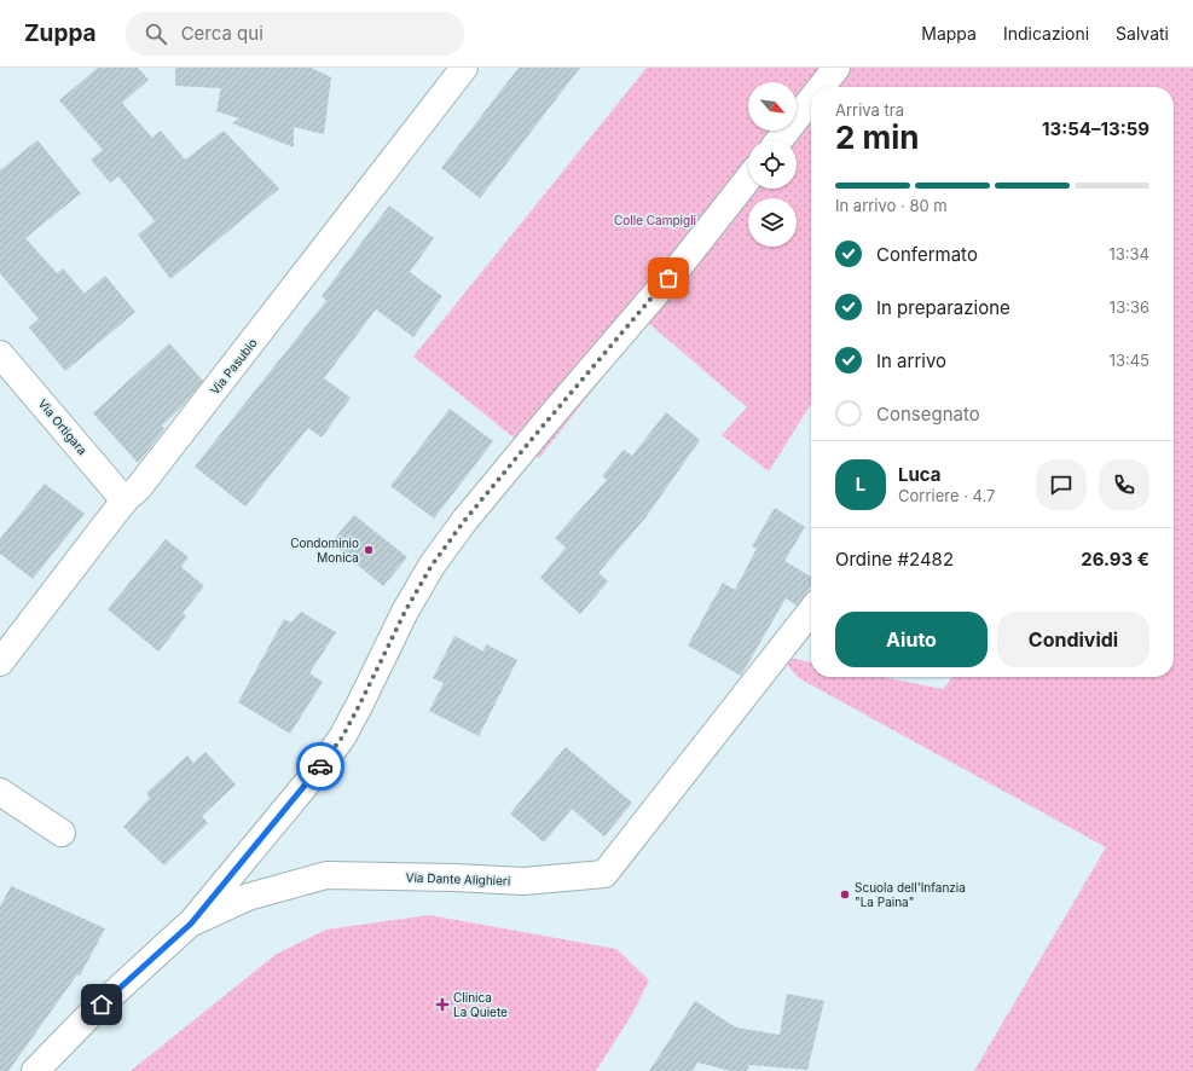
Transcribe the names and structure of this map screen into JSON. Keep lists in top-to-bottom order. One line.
{"streets":{"street":["Via Pasubio","Via Ortigara","Via Dante Alighieri"]},"crossings":[["Via Pasubio","Via Ortigara"]],"parks":["Colle Campigli"],"places":{"other":["Condominio Monica","Scuola dell'Infanzia \"La Paina\""],"health":["Clinica La Quiete"]},"north":"bottom right","page":{"header":"Zuppa","search":"Cerca qui","nav":["Mappa","Indicazioni","Salvati"],"heading":["2 min","Arriva tra","13:54–13:59"],"panel":["Luca","Corriere · 4.7","Ordine #2482","26.93 €"],"bar":"In arrivo · 80 m","list":[["Confermato","13:34"],["In preparazione","13:36"],["In arrivo","13:45"],"Consegnato"],"round":"L","buttons":["Aiuto","Condividi"]}}
